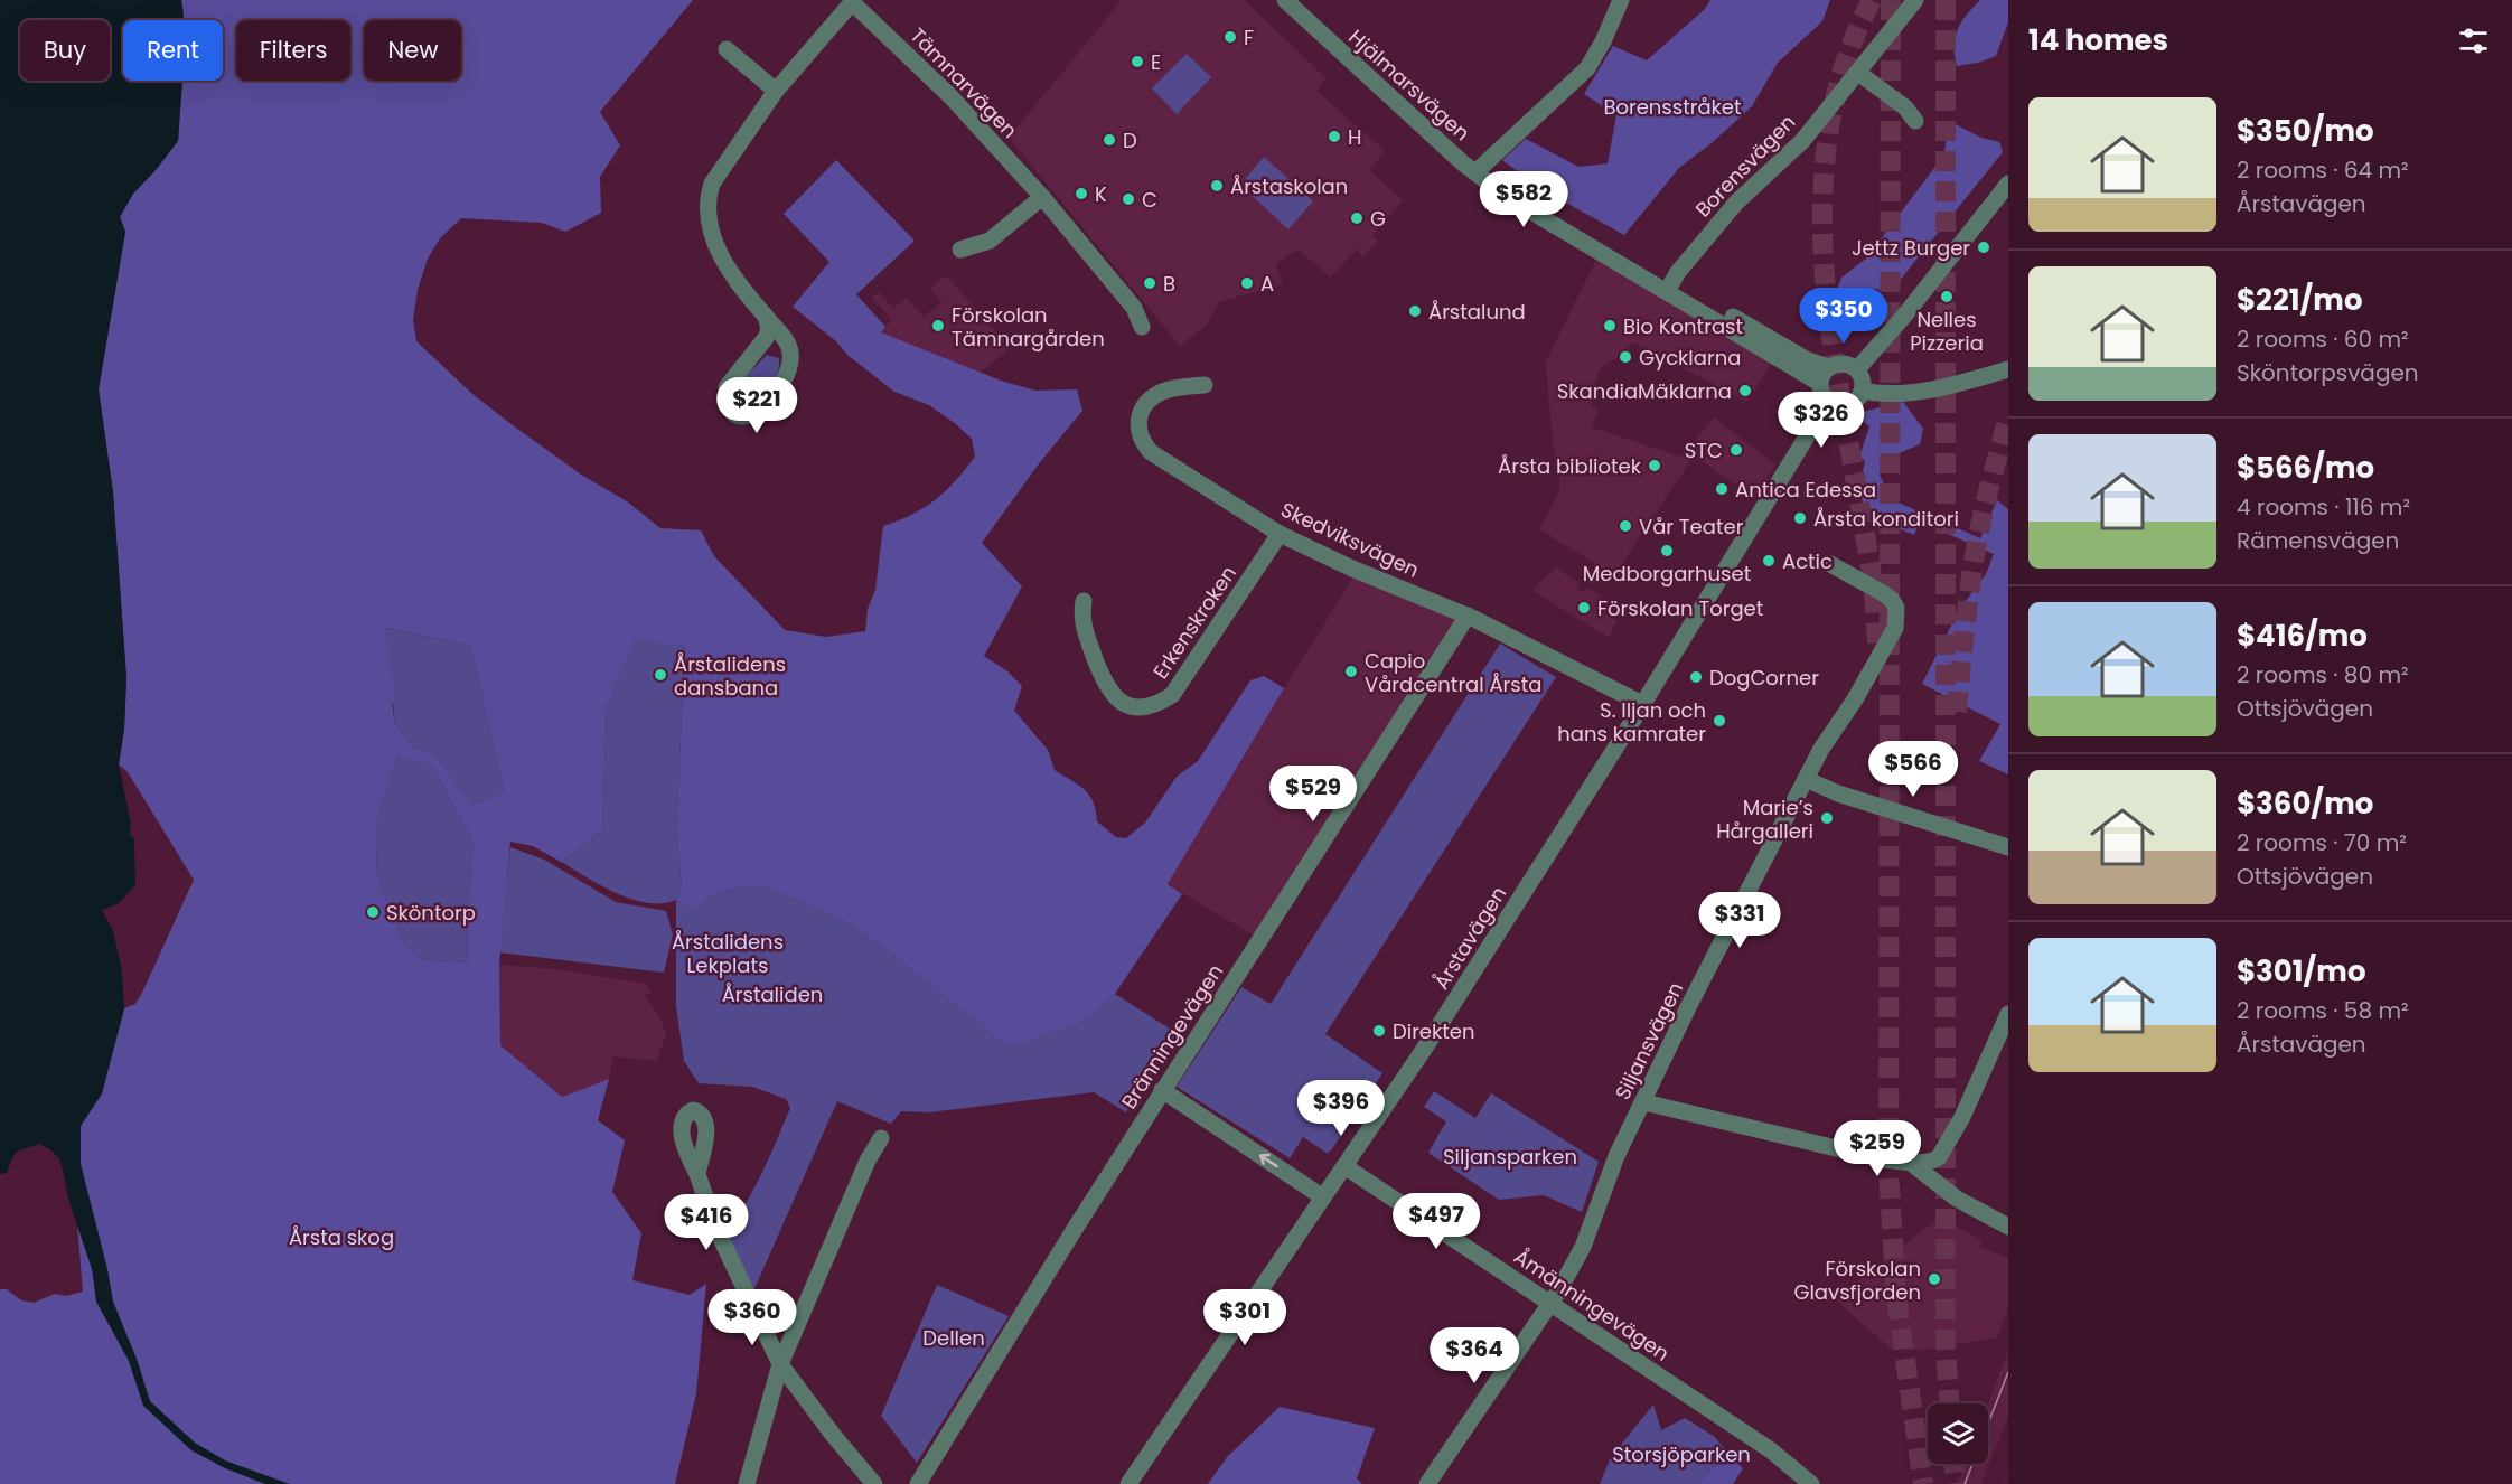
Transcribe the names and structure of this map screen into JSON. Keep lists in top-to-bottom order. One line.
{"streets":{"street":["Tämnarvägen","Hjälmarsvägen","Borensvägen","Skedviksvägen","Erkenskroken","Årstavägen","Bränningevägen","Siljansvägen","Åmänningevägen"]},"crossings":[["Hjälmarsvägen","Borensvägen"],["Hjälmarsvägen","Årstavägen"],["Skedviksvägen","Erkenskroken"],["Skedviksvägen","Årstavägen"],["Skedviksvägen","Bränningevägen"],["Årstavägen","Åmänningevägen"],["Siljansvägen","Åmänningevägen"]],"parks":["Borensstråket","Årstalidens Lekplats","Årstaliden","Siljansparken","Årsta skog","Dellen","Storsjöparken"],"places":["F","E","H","D","Årstaskolan","K","C","G","Jettz Burger","B","A","Nelles Pizzeria","Årstalund","Förskolan Tämnargården","Bio Kontrast","Gycklarna","SkandiaMäklarna","STC","Årsta bibliotek","Antica Edessa","Årsta konditori","Vår Teater","Medborgarhuset","Actic","Förskolan Torget","Capio Vårdcentral Årsta","Årstalidens dansbana","DogCorner","S. Iljan och hans kamrater","Marie’s Hårgalleri","Sköntorp","Direkten","Förskolan Glavsfjorden"],"page":{"heading":"14 homes","chip":["Buy","Rent","Filters","New"],"list":[{"name":"$350/mo","note":"2 rooms · 64 m² · Årstavägen"},{"name":"$221/mo","note":"2 rooms · 60 m² · Sköntorpsvägen"},{"name":"$566/mo","note":"4 rooms · 116 m² · Rämensvägen"},{"name":"$416/mo","note":"2 rooms · 80 m² · Ottsjövägen"},{"name":"$360/mo","note":"2 rooms · 70 m² · Ottsjövägen"},{"name":"$301/mo","note":"2 rooms · 58 m² · Årstavägen"}],"price":["$582","$350","$221","$326","$566","$529","$331","$396","$259","$497","$416","$360","$301","$364"]}}
